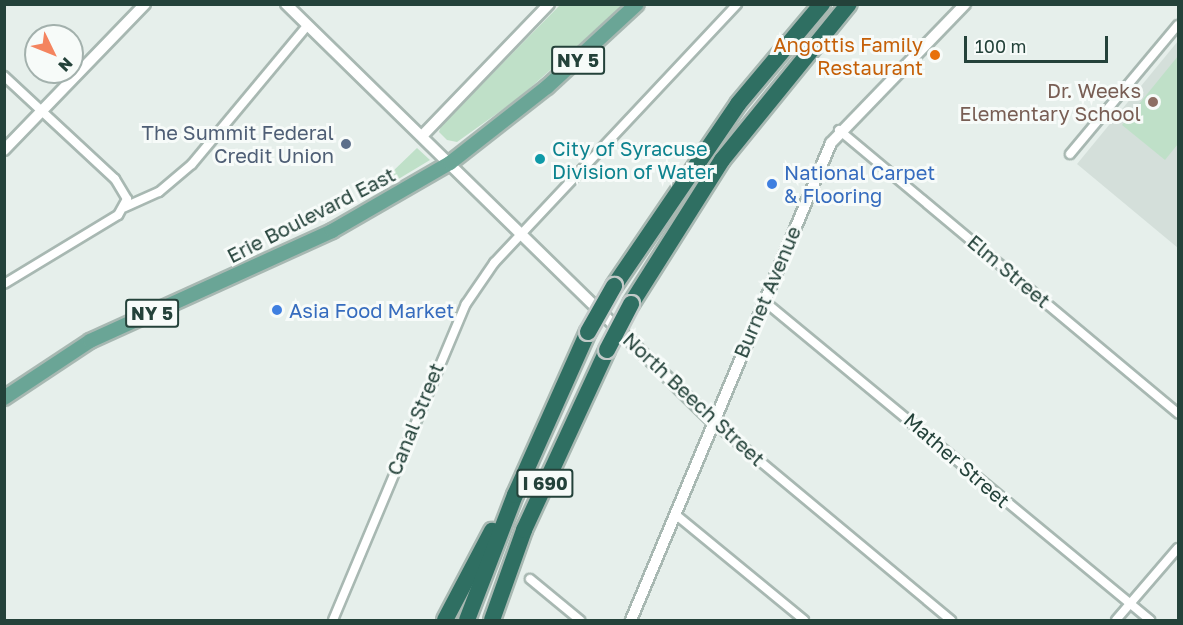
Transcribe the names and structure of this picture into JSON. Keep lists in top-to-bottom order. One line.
{"streets":{"highway":["I 690"],"main road":["NY 5","Erie Boulevard East"],"street":["Elm Street","Burnet Avenue","North Beech Street","Canal Street","Mather Street"]},"crossings":[["Erie Boulevard East","North Beech Street"],["Elm Street","Burnet Avenue"],["Burnet Avenue","North Beech Street"],["Burnet Avenue","Mather Street"],["North Beech Street","Canal Street"]],"places":["Angottis Family Restaurant","Dr. Weeks Elementary School","The Summit Federal Credit Union","City of Syracuse Division of Water","National Carpet & Flooring","Asia Food Market"],"scale_bar":"100 m","north":"bottom right"}
